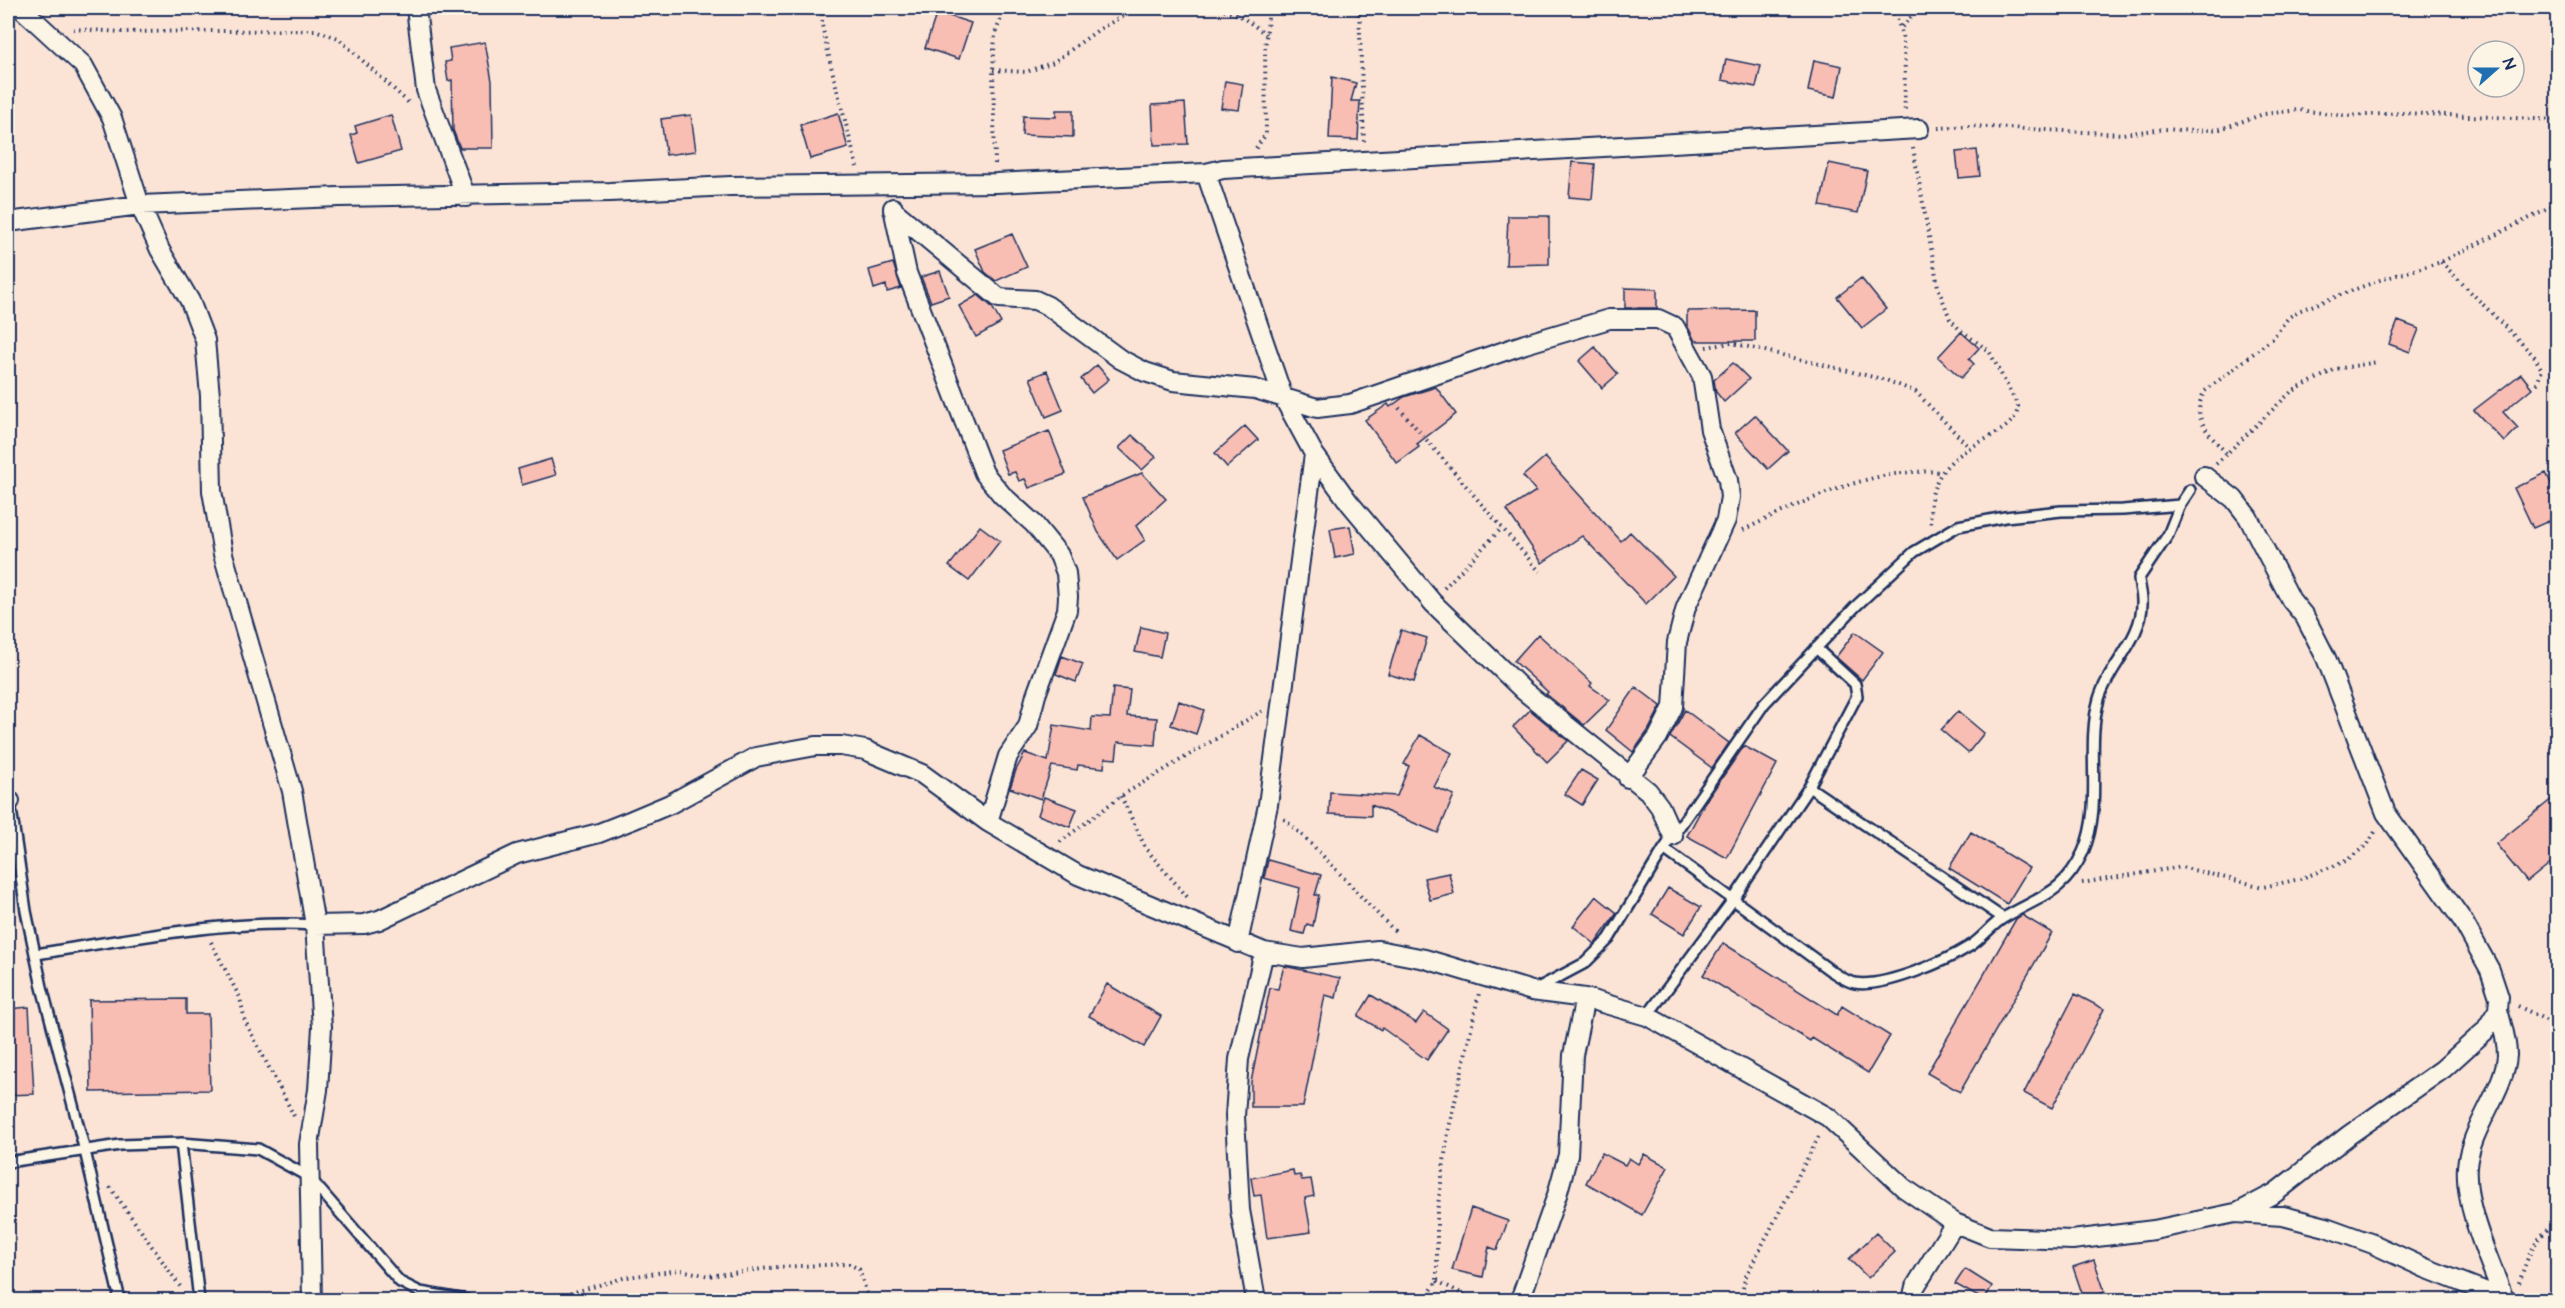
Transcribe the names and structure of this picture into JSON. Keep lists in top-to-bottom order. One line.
{"north":"right"}
